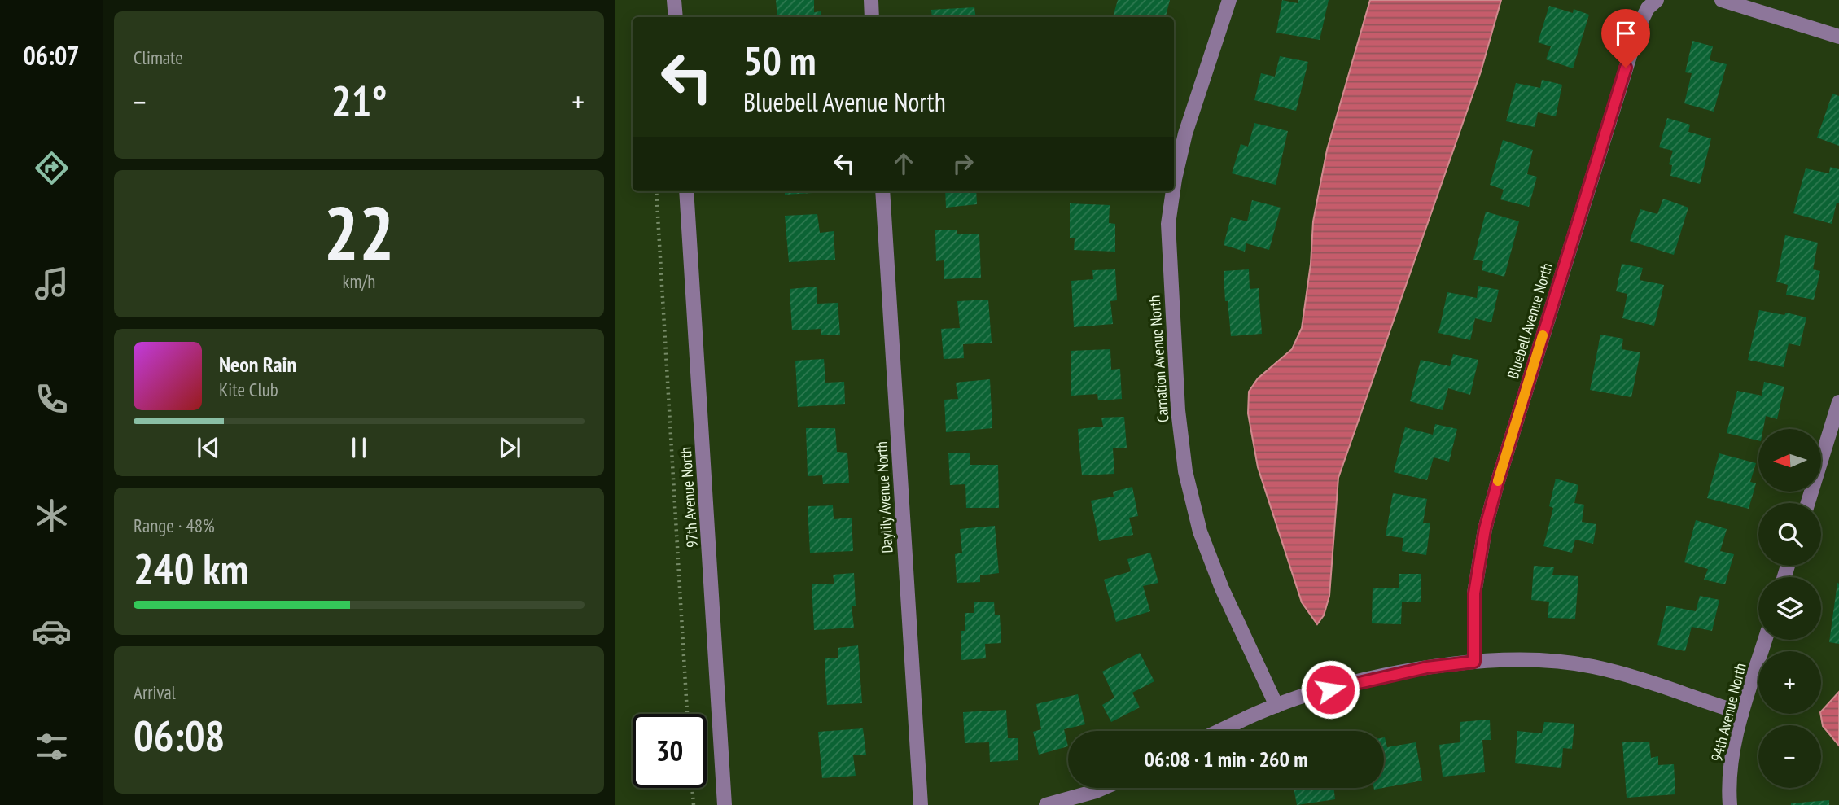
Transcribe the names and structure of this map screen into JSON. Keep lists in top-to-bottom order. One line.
{"streets":{"street":["Bluebell Avenue North","Carnation Avenue North","97th Avenue North","Daylily Avenue North","94th Avenue North"]},"north":"left","page":{"tabs":"06:07","tile":["Climate",["22","km/h"],["Range · 48%","240 km"],["Arrival","06:08"]],"turn":["50 m","Bluebell Avenue North"],"heat":["−","21°","+"],"song":["Neon Rain","Kite Club"],"map_buttons":["+","−"],"limit":"30","trip":"06:08 · 1 min · 260 m"}}
